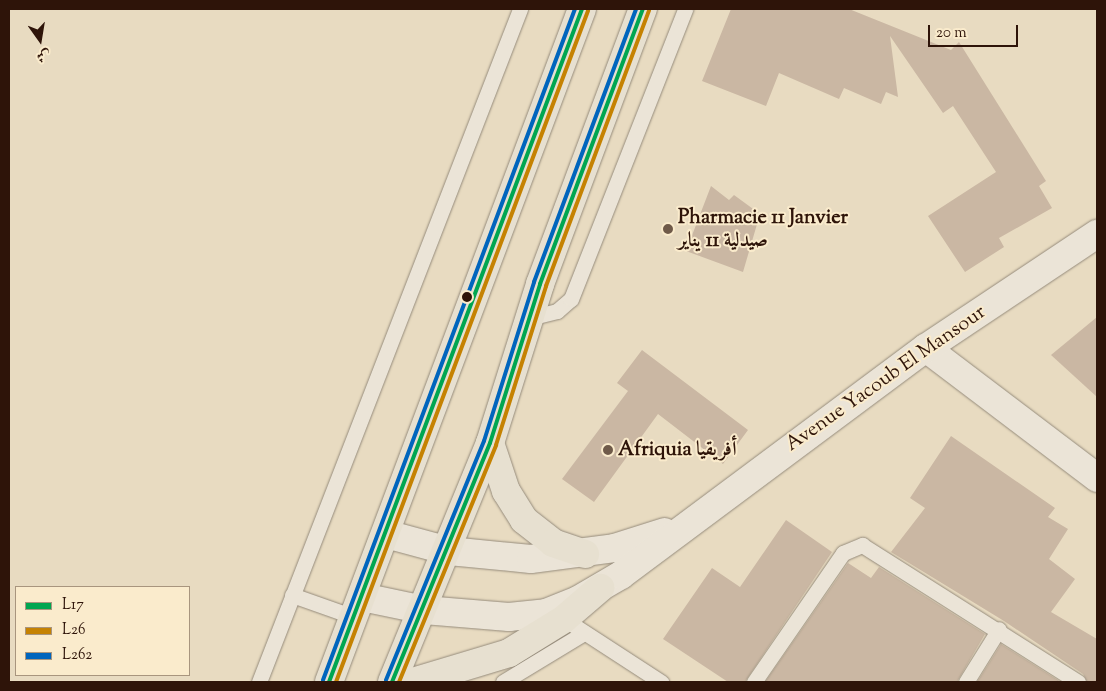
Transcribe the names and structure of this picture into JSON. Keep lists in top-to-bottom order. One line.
{"streets":{"main road":["Avenue Yacoub El Mansour"]},"places":["Pharmacie 11 Janvier صيدلية 11 يناير","Afriquia أفريقيا"],"lines":["transit line L17","transit line L262","transit line L26"],"legend":["L17","L26","L262"],"scale_bar":"20 m","north":"bottom"}
